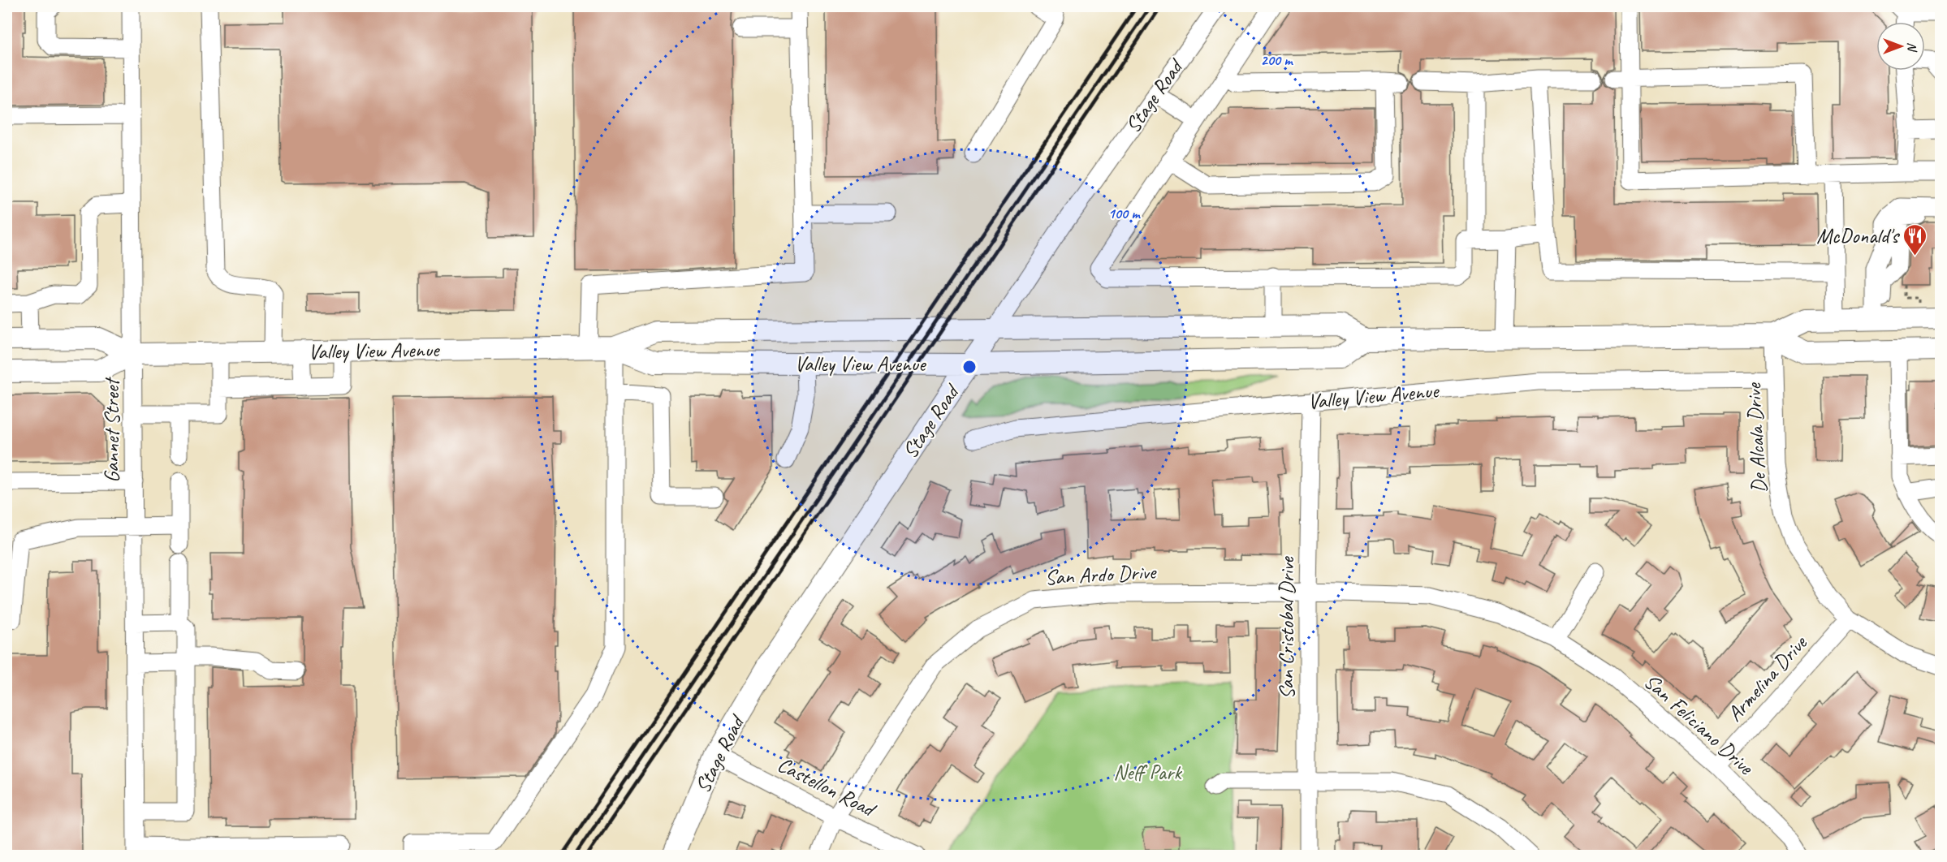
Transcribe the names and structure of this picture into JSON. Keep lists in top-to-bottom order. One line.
{"streets":{"main road":["Stage Road","Valley View Avenue"],"street":["Gannet Street","De Alcala Drive","San Ardo Drive","San Cristobal Drive","Armelina Drive","San Feliciano Drive","Castellon Road"]},"crossings":[["Stage Road","Valley View Avenue"],["Stage Road","Castellon Road"],["Valley View Avenue","Gannet Street"],["Valley View Avenue","De Alcala Drive"],["Valley View Avenue","San Cristobal Drive"],["De Alcala Drive","Armelina Drive"],["San Ardo Drive","San Cristobal Drive"],["San Ardo Drive","San Feliciano Drive"],["San Ardo Drive","Castellon Road"],["San Cristobal Drive","San Feliciano Drive"],["Armelina Drive","San Feliciano Drive"]],"parks":["Neff Park"],"places":{"restaurant":["McDonald's"]},"north":"right","rings":["200 m","100 m"]}
